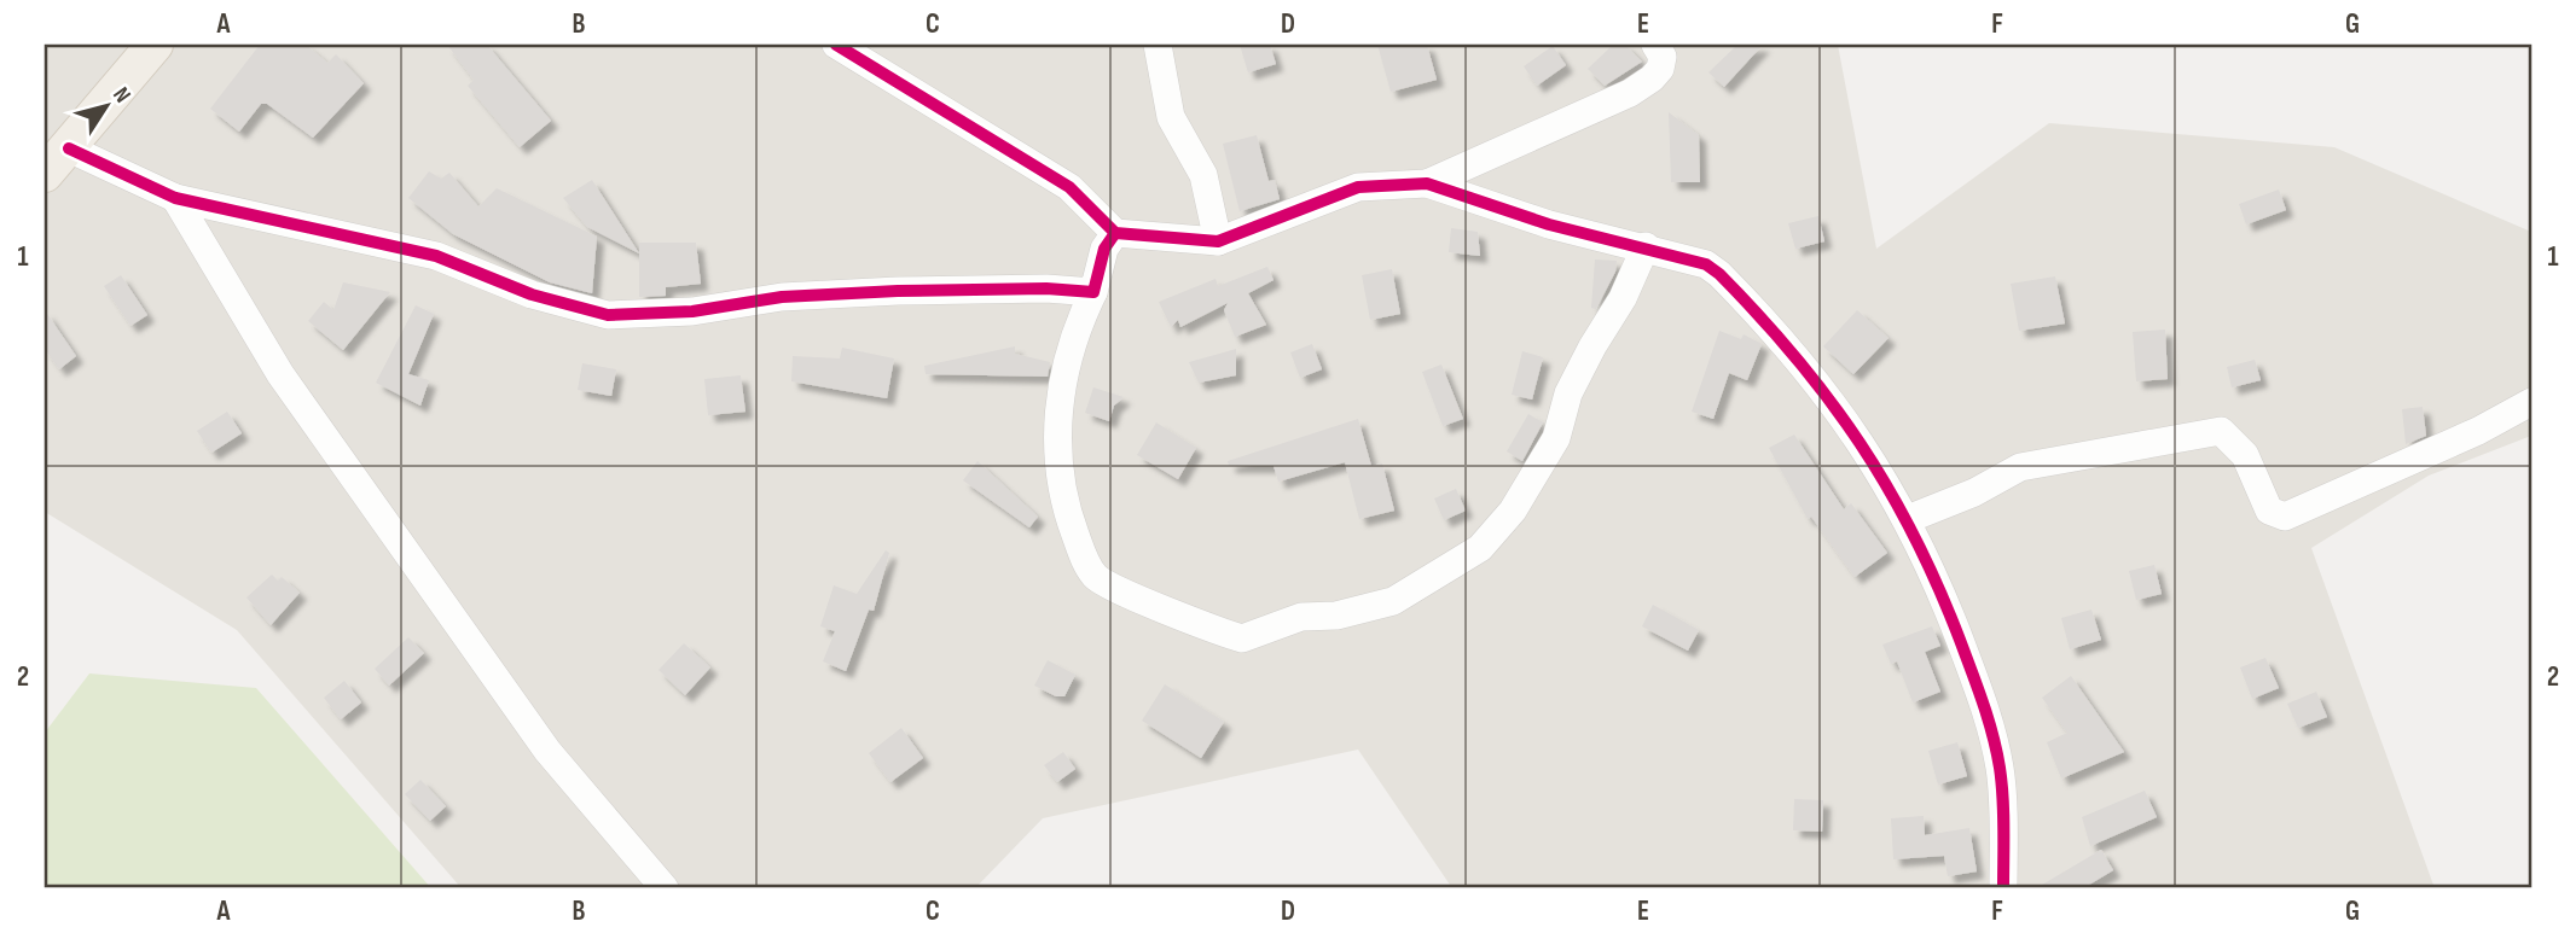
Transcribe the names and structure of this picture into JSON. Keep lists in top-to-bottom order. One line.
{"north":"top right","grid":{"columns":["A","B","C","D","E","F","G"],"rows":["1","2"]}}
